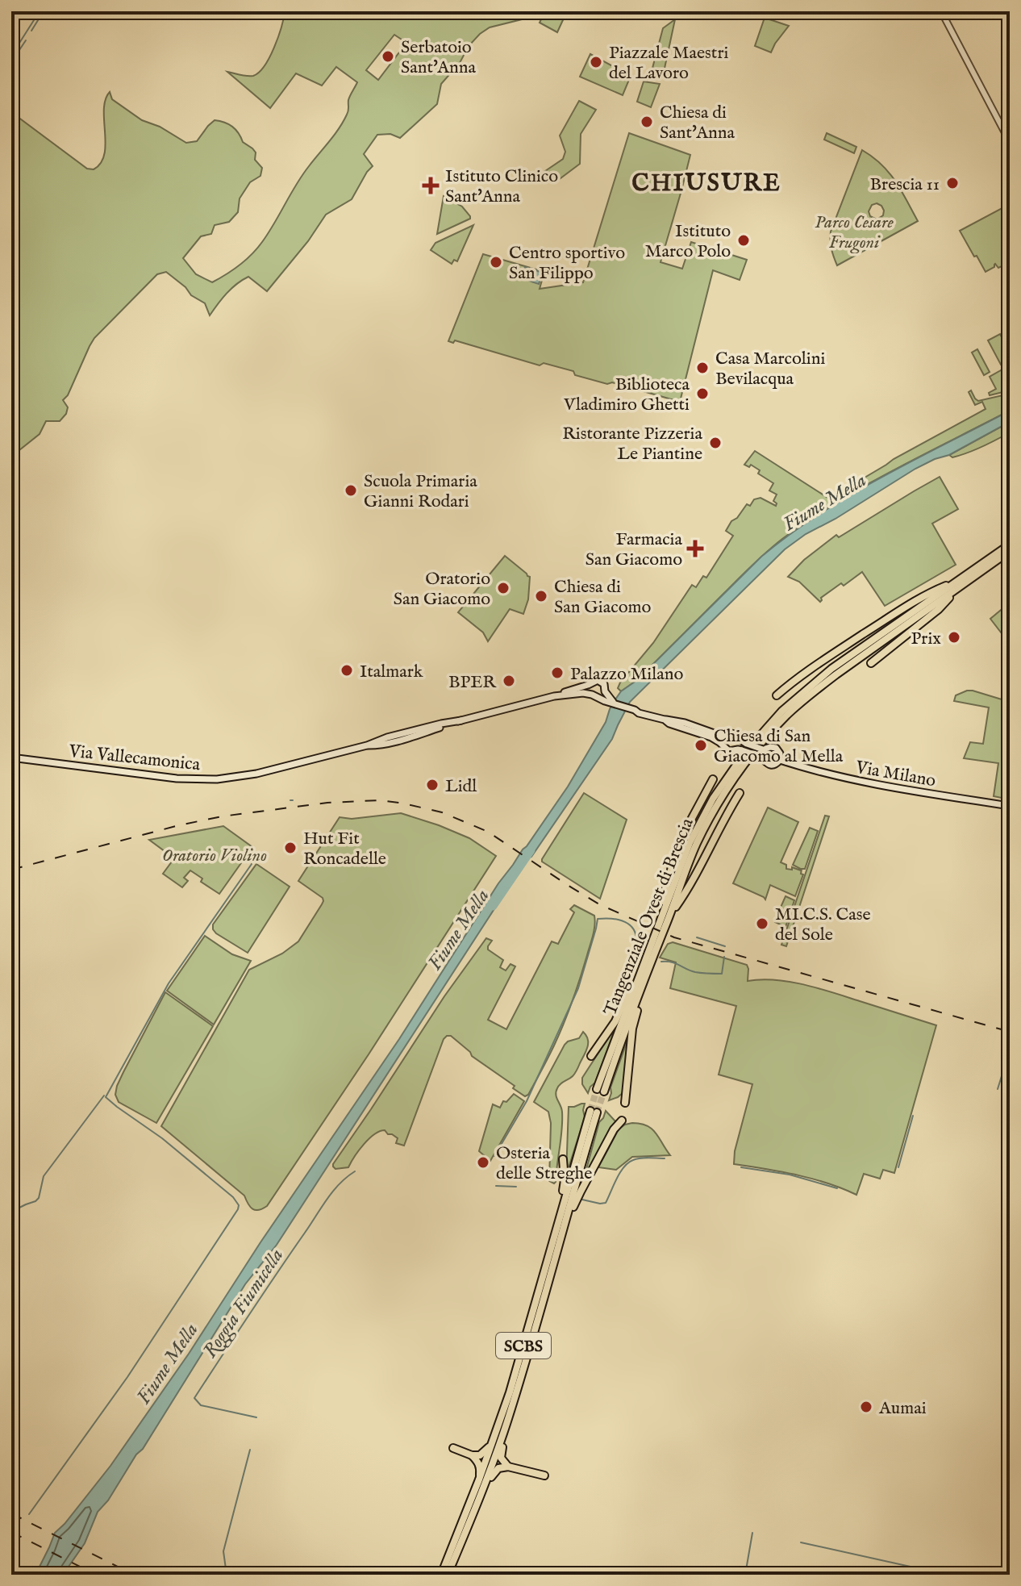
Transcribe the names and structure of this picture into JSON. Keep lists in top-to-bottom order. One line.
{"streets":{"highway":["Tangenziale Ovest di Brescia","SCBS"],"main road":["Via Vallecamonica","Via Milano"]},"crossings":[["Via Vallecamonica","Via Milano"]],"districts":["CHIUSURE"],"water":["Fiume Mella","Roggia Fiumicella"],"parks":["Parco Cesare Frugoni","Oratorio Violino"],"places":{"other":["Serbatoio Sant'Anna","Piazzale Maestri del Lavoro","Chiesa di Sant'Anna","Brescia 11","Istituto Marco Polo","Centro sportivo San Filippo","Casa Marcolini Bevilacqua","Biblioteca Vladimiro Ghetti","Ristorante Pizzeria Le Piantine","Scuola Primaria Gianni Rodari","Oratorio San Giacomo","Chiesa di San Giacomo","Prix","Italmark","Palazzo Milano","BPER","Chiesa di San Giacomo al Mella","Lidl","Hut Fit Roncadelle","MI.C.S. Case del Sole","Osteria delle Streghe","Aumai"],"health":["Istituto Clinico Sant'Anna","Farmacia San Giacomo"]}}
